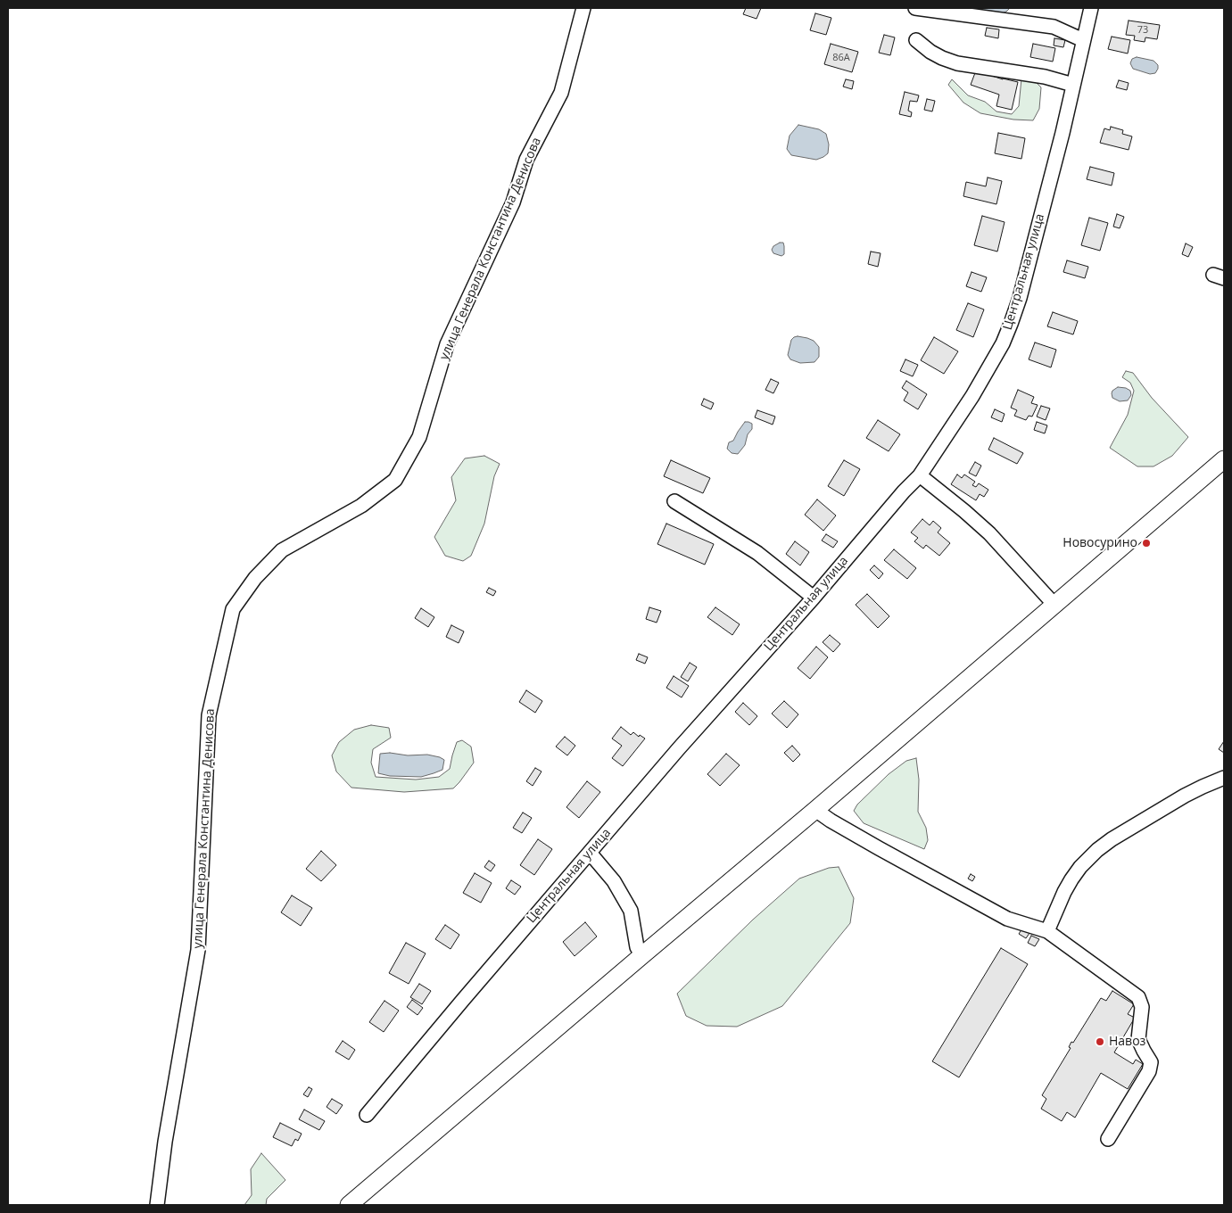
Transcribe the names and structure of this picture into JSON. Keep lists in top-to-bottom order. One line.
{"streets":{"street":["улица Генерала Константина Денисова","Центральная улица"]},"places":["Новосурино","Навоз"],"house_numbers":["73","86А"]}
